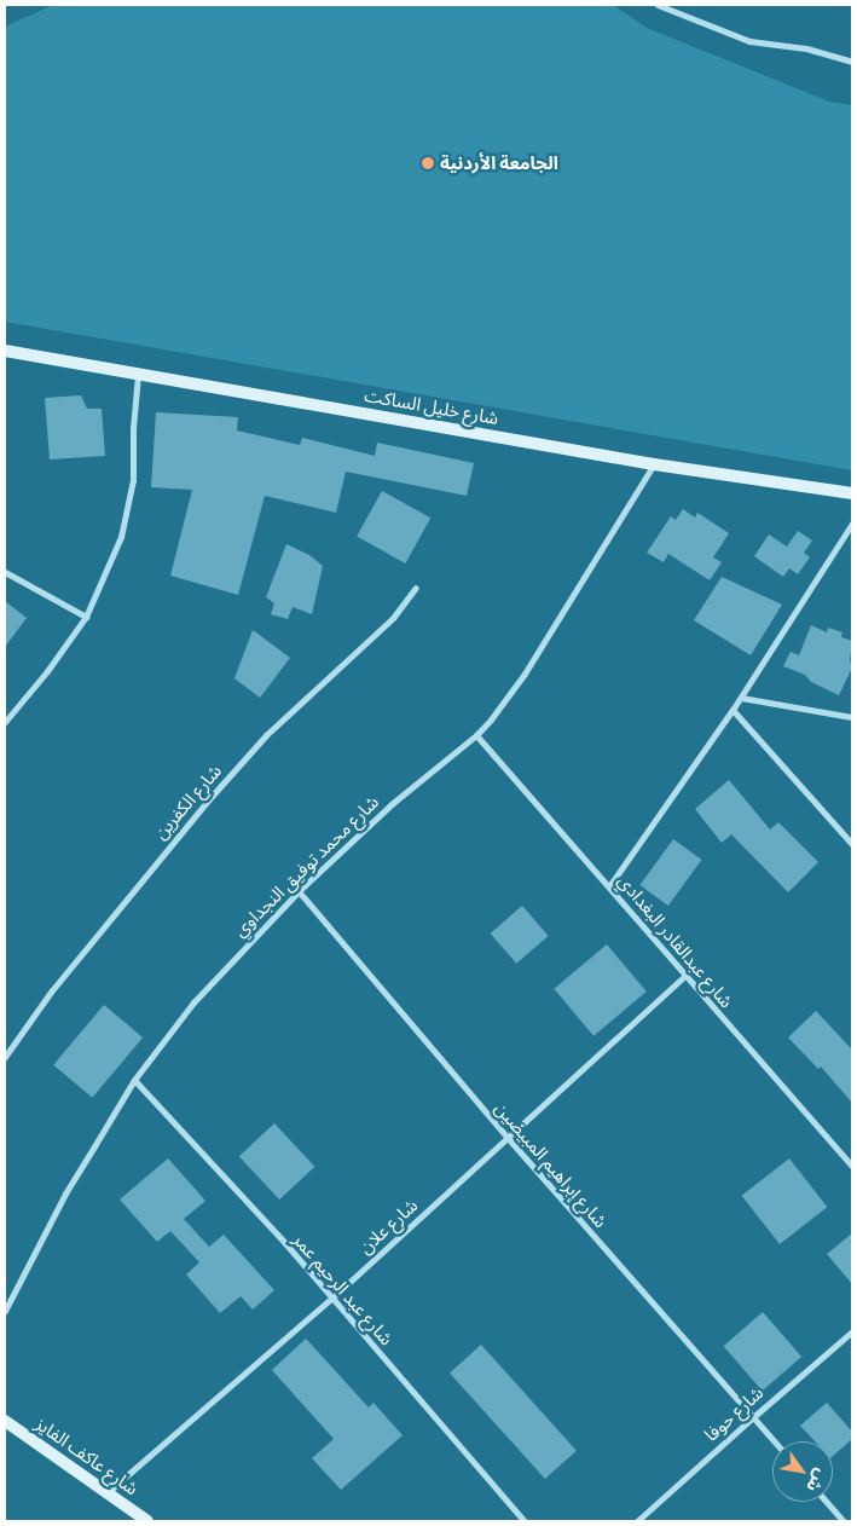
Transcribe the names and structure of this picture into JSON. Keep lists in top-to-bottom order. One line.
{"streets":{"street":["شارع خليل الساكت","شارع الكفرين","شارع محمد توفيق النجداوي","شارع عبدالقادر البغدادي","شارع إبراهيم المبيضين","شارع علان","شارع عبد الرحيم عمر","شارع حوفا","شارع عاكف الفايز"]},"crossings":[["شارع خليل الساكت","شارع محمد توفيق النجداوي"],["شارع محمد توفيق النجداوي","شارع عبدالقادر البغدادي"],["شارع محمد توفيق النجداوي","شارع إبراهيم المبيضين"],["شارع محمد توفيق النجداوي","شارع عبد الرحيم عمر"],["شارع عبدالقادر البغدادي","شارع علان"],["شارع إبراهيم المبيضين","شارع علان"],["شارع إبراهيم المبيضين","شارع حوفا"],["شارع علان","شارع عبد الرحيم عمر"],["شارع علان","شارع عاكف الفايز"]],"places":["الجامعة الأردنية"],"north":"bottom right"}
